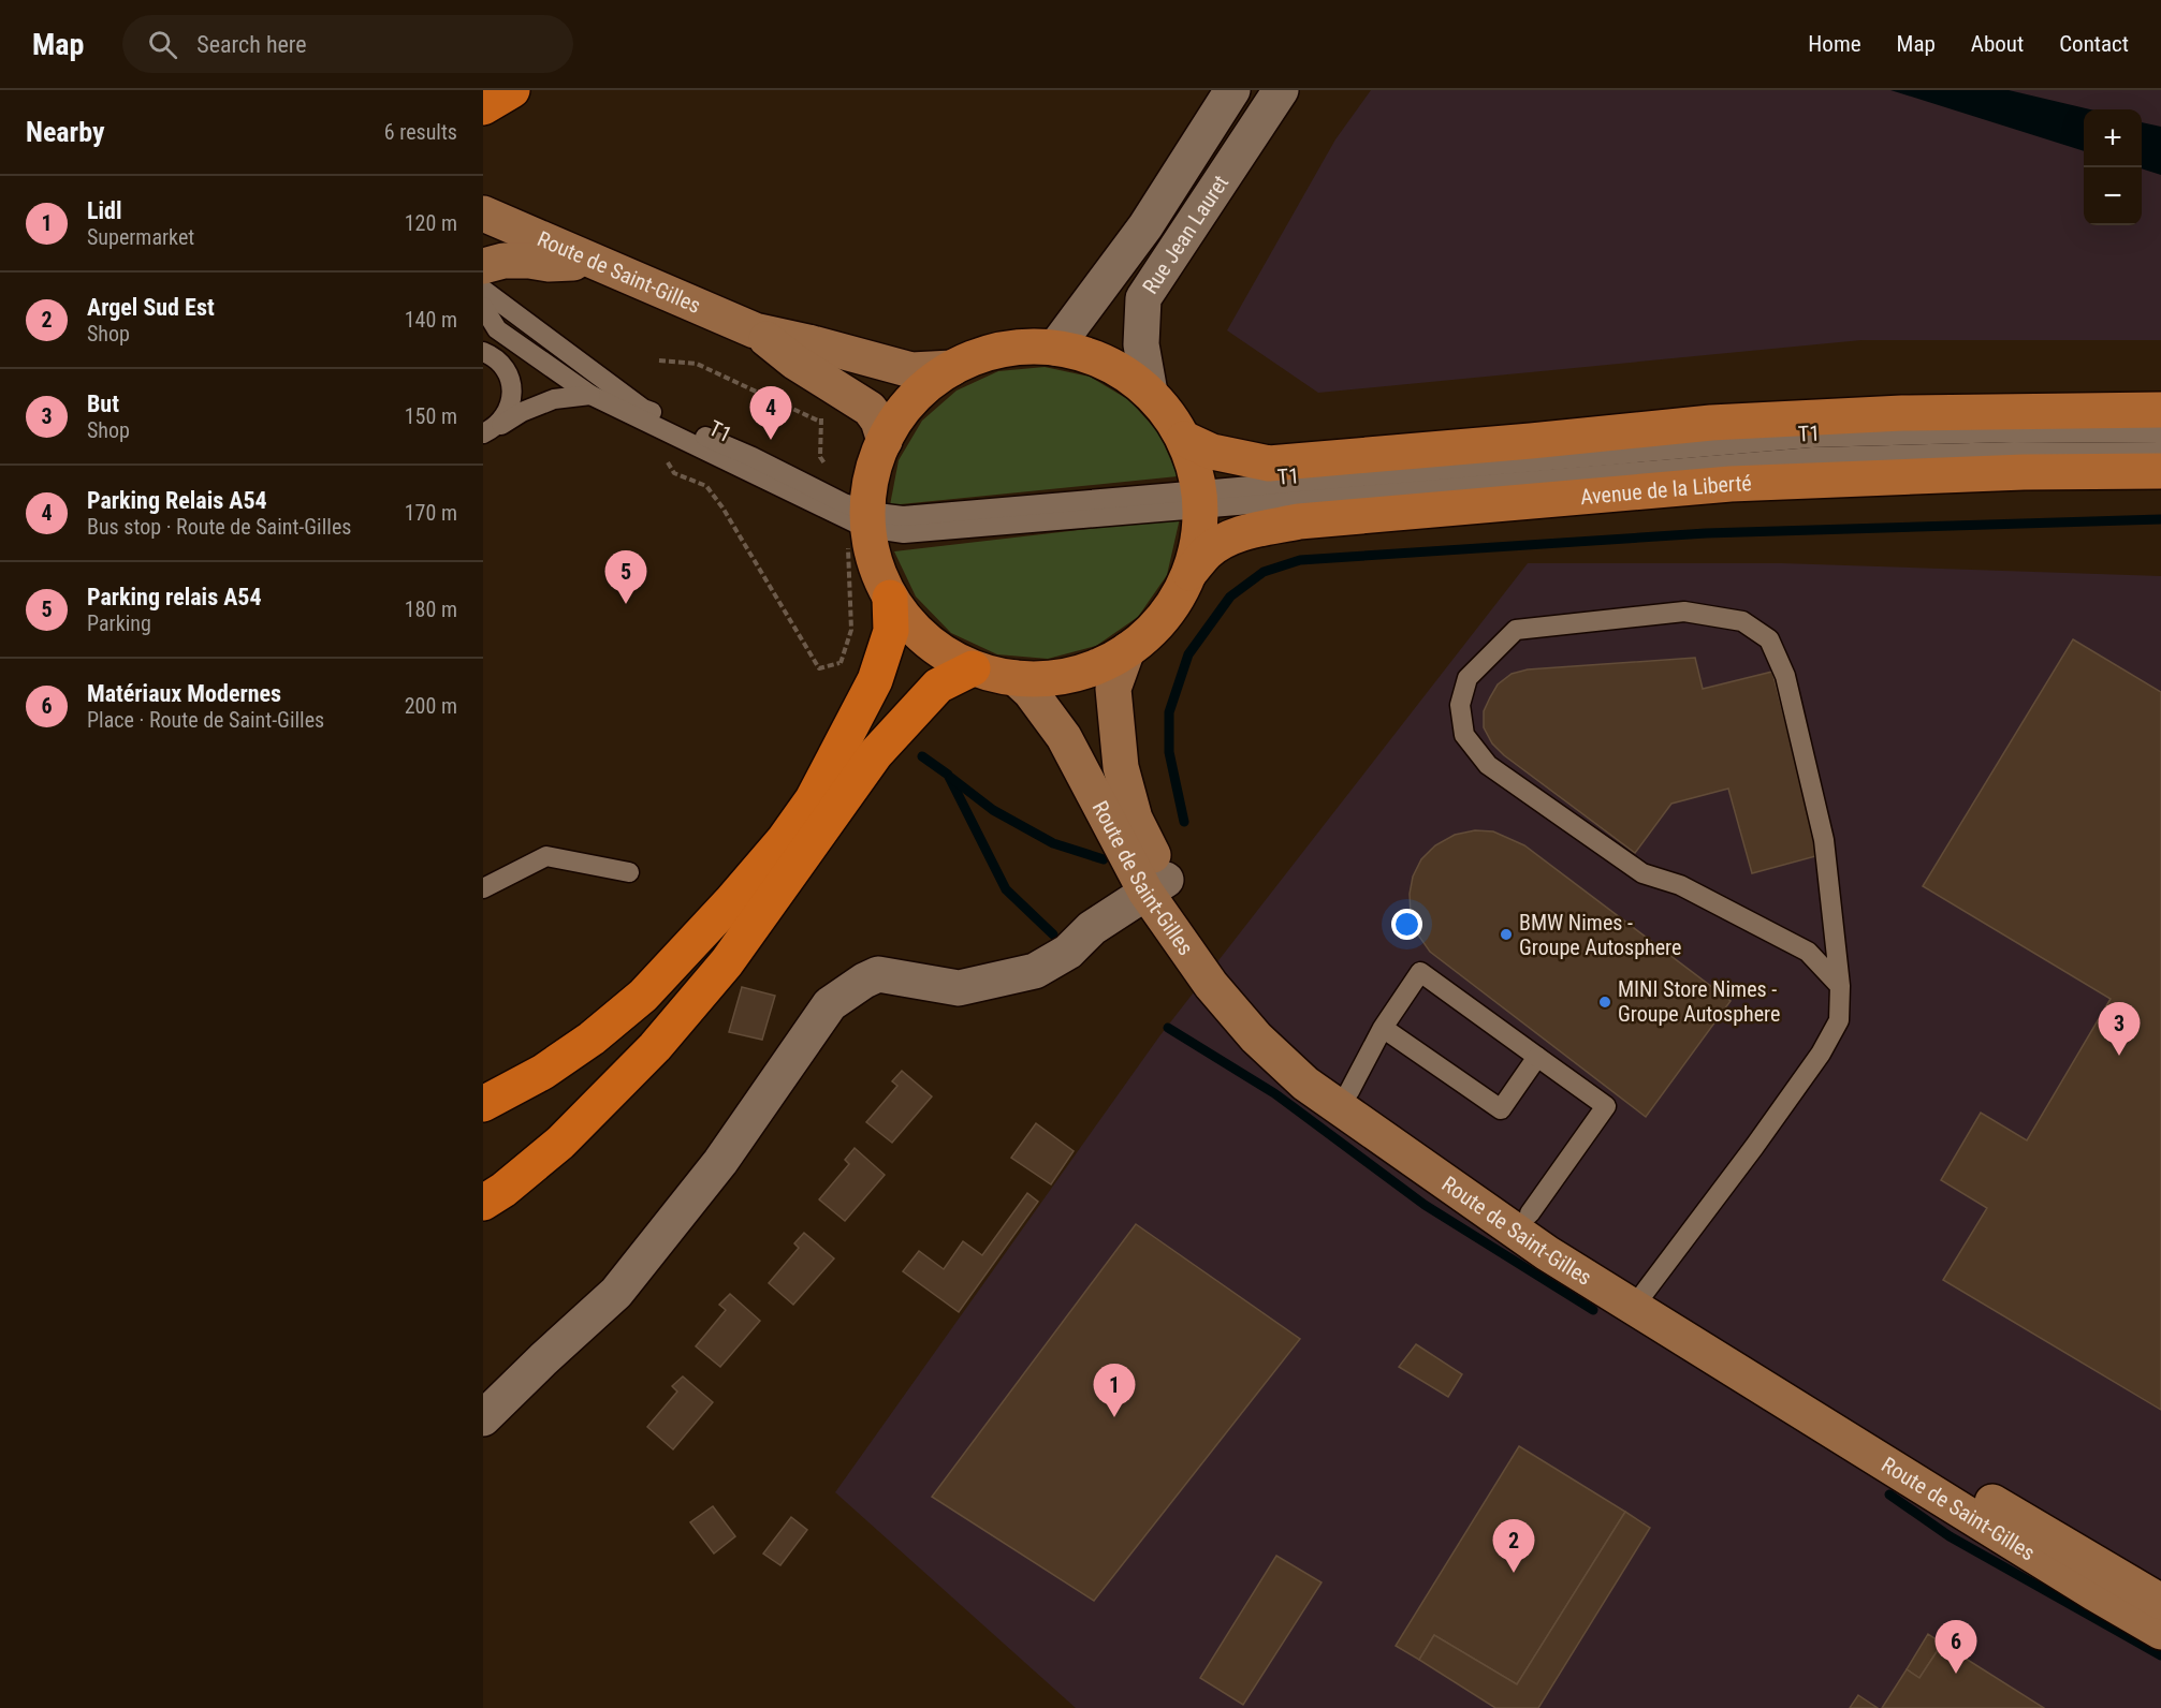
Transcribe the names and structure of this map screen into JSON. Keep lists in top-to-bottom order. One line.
{"streets":{"main road":["Route de Saint-Gilles","Avenue de la Liberté"],"street":["Rue Jean Lauret"],"lane":["T1"]},"places":["BMW Nimes - Groupe Autosphere","MINI Store Nimes - Groupe Autosphere"],"page":{"header":"Map","search":"Search here","nav":["Home","Map","About","Contact"],"heading":["Nearby","6 results"],"map_buttons":["+","−"],"list":[{"mark":"1","name":"Lidl","note":"Supermarket","value":"120 m"},{"mark":"2","name":"Argel Sud Est","note":"Shop","value":"140 m"},{"mark":"3","name":"But","note":"Shop","value":"150 m"},{"mark":"4","name":"Parking Relais A54","note":"Bus stop · Route de Saint-Gilles","value":"170 m"},{"mark":"5","name":"Parking relais A54","note":"Parking","value":"180 m"},{"mark":"6","name":"Matériaux Modernes","note":"Place · Route de Saint-Gilles","value":"200 m"}],"pins":["4","5","3","1","2","6"]}}
